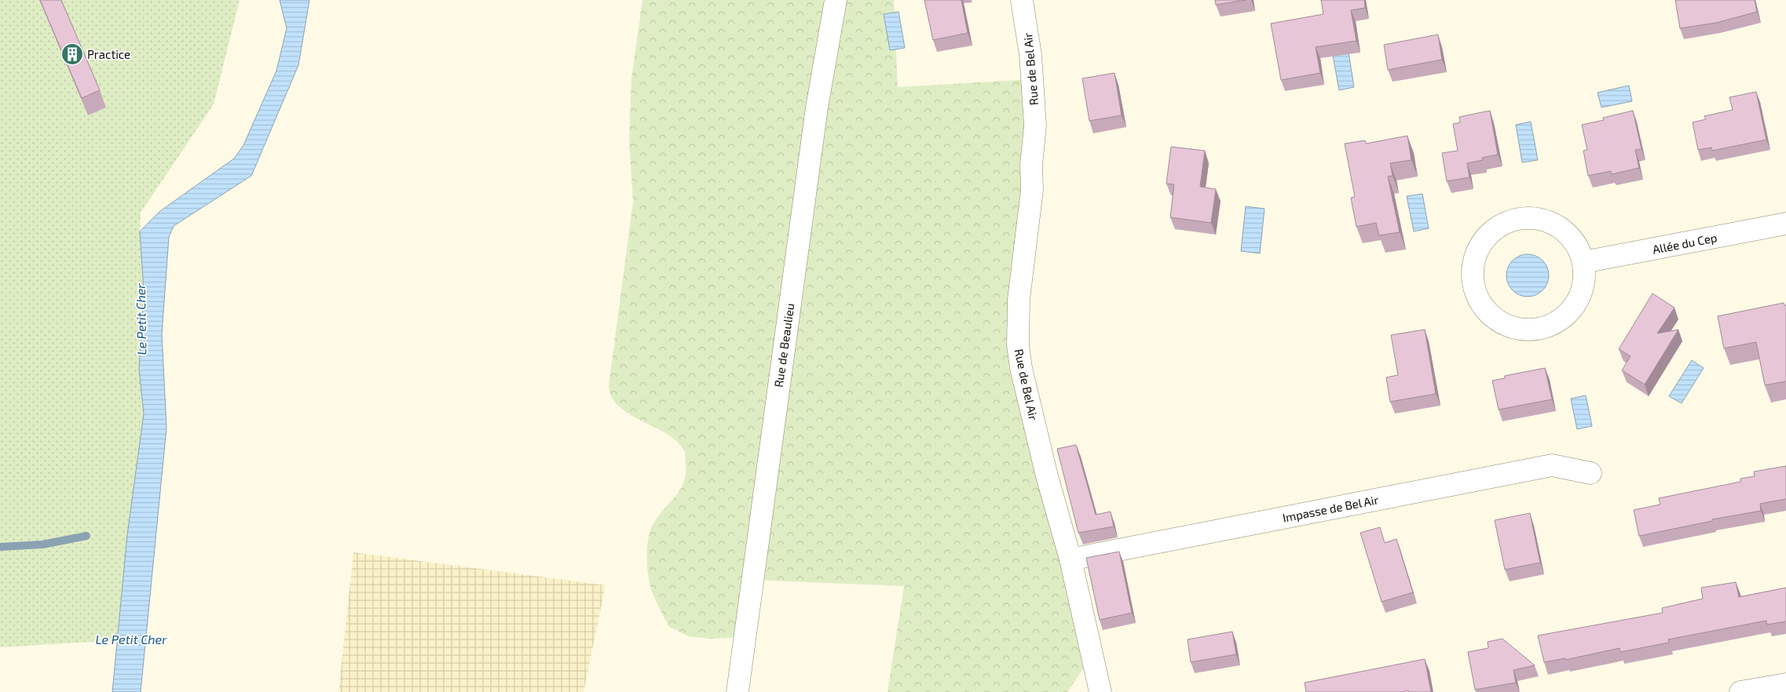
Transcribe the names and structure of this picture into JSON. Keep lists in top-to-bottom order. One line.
{"streets":{"street":["Rue de Bel Air","Allée du Cep","Rue de Beaulieu","Impasse de Bel Air"]},"crossings":[["Rue de Bel Air","Impasse de Bel Air"]],"water":["Le Petit Cher"],"places":{"building":["Practice"]}}
